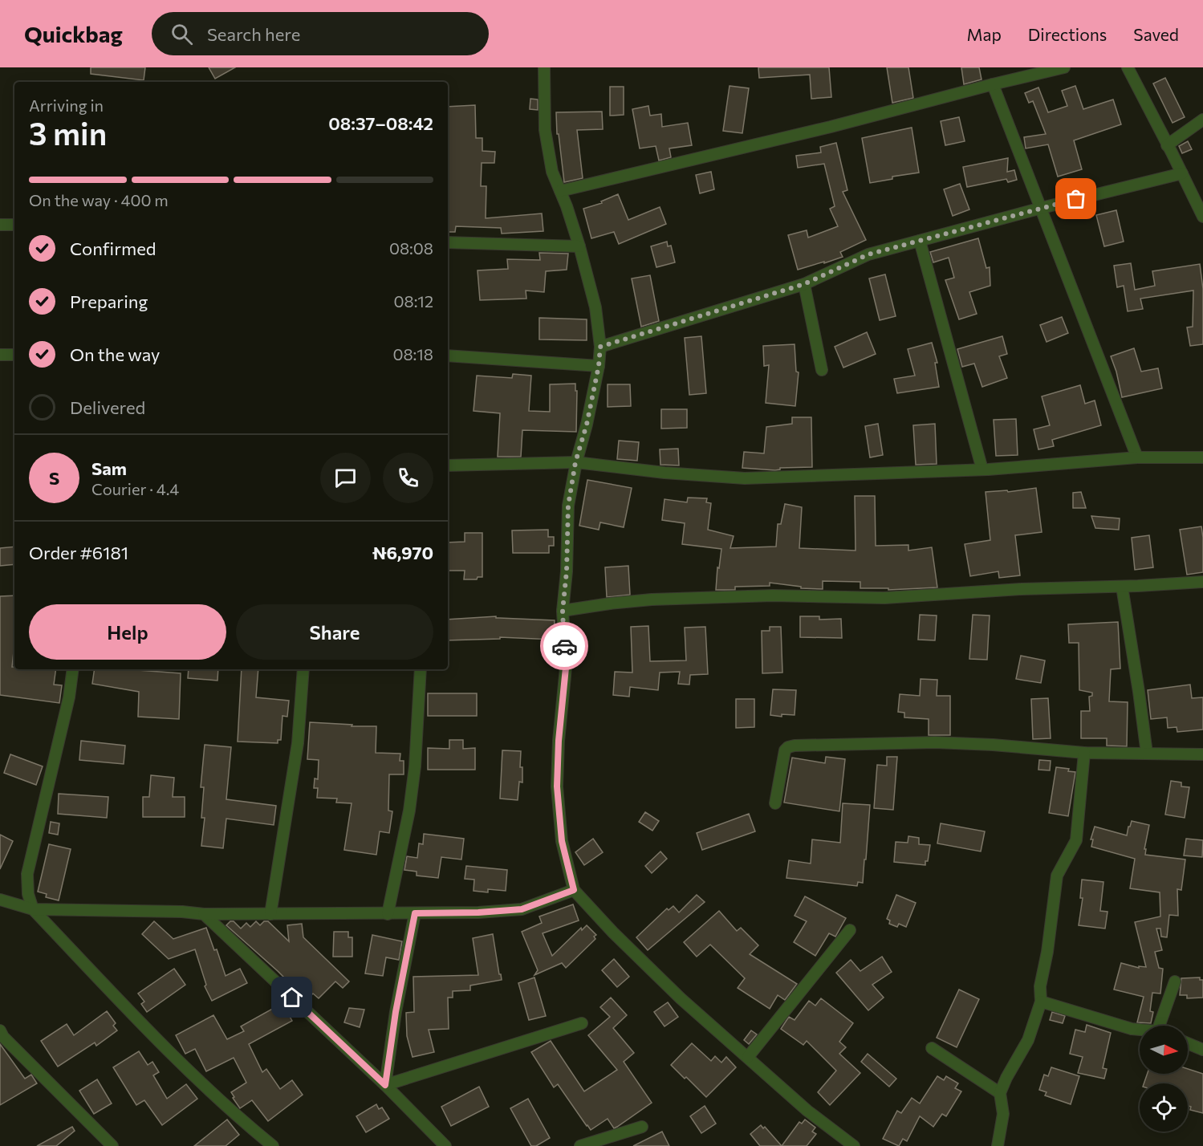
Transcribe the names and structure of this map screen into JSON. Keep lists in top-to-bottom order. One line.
{"north":"right","page":{"header":"Quickbag","search":"Search here","nav":["Map","Directions","Saved"],"heading":["3 min","Arriving in","08:37–08:42"],"panel":["Sam","Courier · 4.4","Order #6181","₦6,970"],"bar":"On the way · 400 m","list":[["Confirmed","08:08"],["Preparing","08:12"],["On the way","08:18"],"Delivered"],"round":"S","buttons":["Help","Share"]}}
